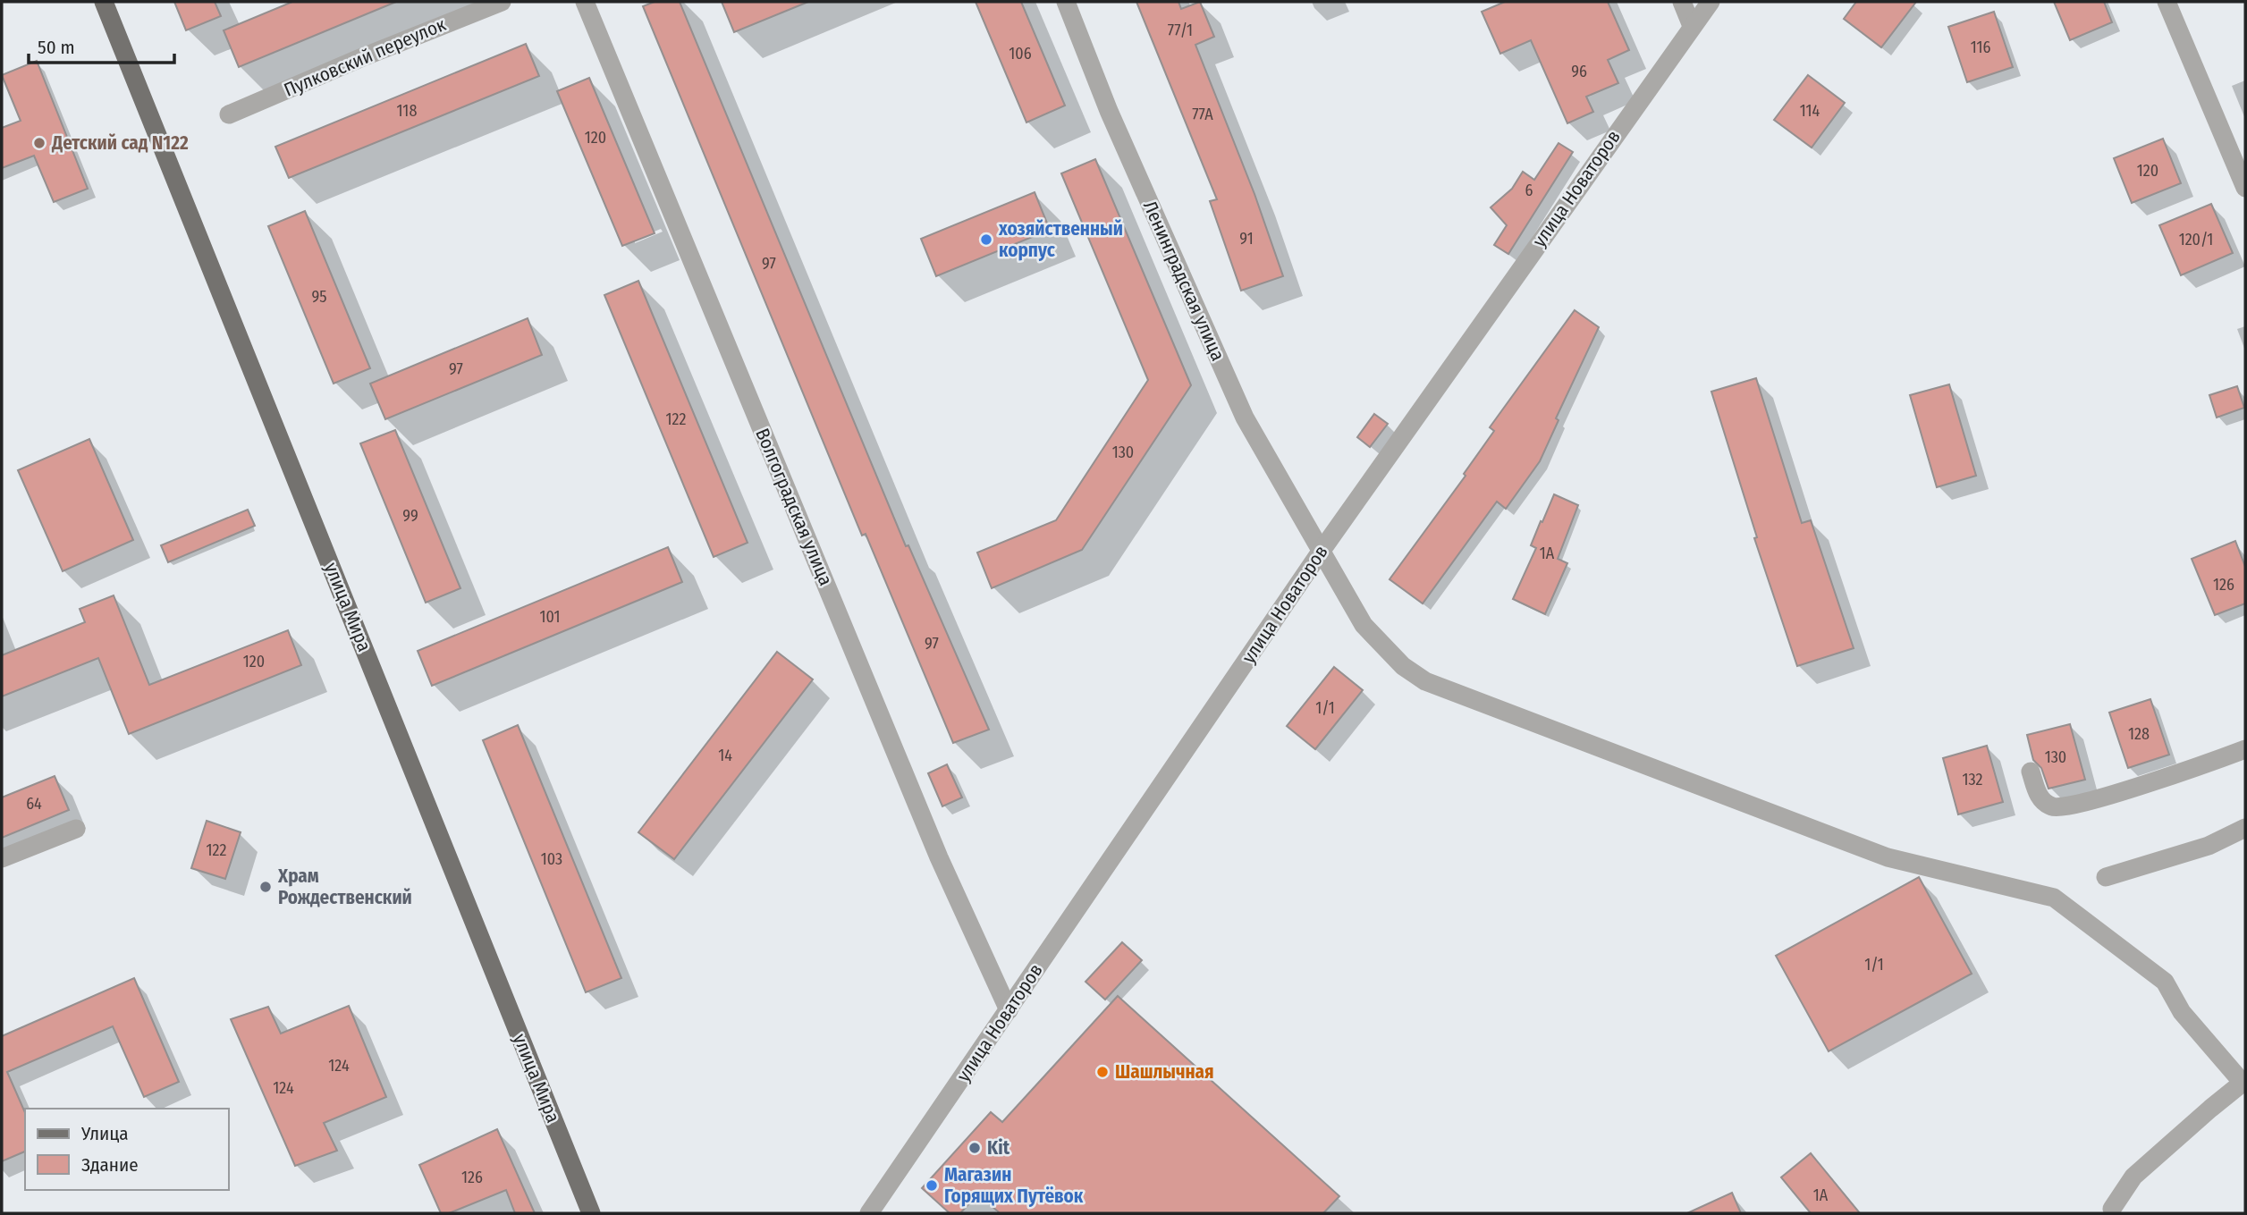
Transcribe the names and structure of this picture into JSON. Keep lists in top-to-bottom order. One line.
{"streets":{"main road":["улица Мира"],"street":["Пулковский переулок","улица Новаторов","Ленинградская улица","Волгоградская улица"]},"crossings":[["улица Новаторов","Ленинградская улица"],["улица Новаторов","Волгоградская улица"]],"places":["Детский сад N122","хозяйственный корпус","Храм Рождественский","Шашлычная","Kit","Магазин Горящих Путёвок"],"house_numbers":["77/1","116","106","96","118","114","77А","120","120","6","91","120/1","97","95","97","122","130","99","1А","126","101","97","120","1/1","128","14","130","132","64","122","103","1/1","124","124","126","1А"],"legend":["Улица","Здание"],"scale_bar":"50 m"}
